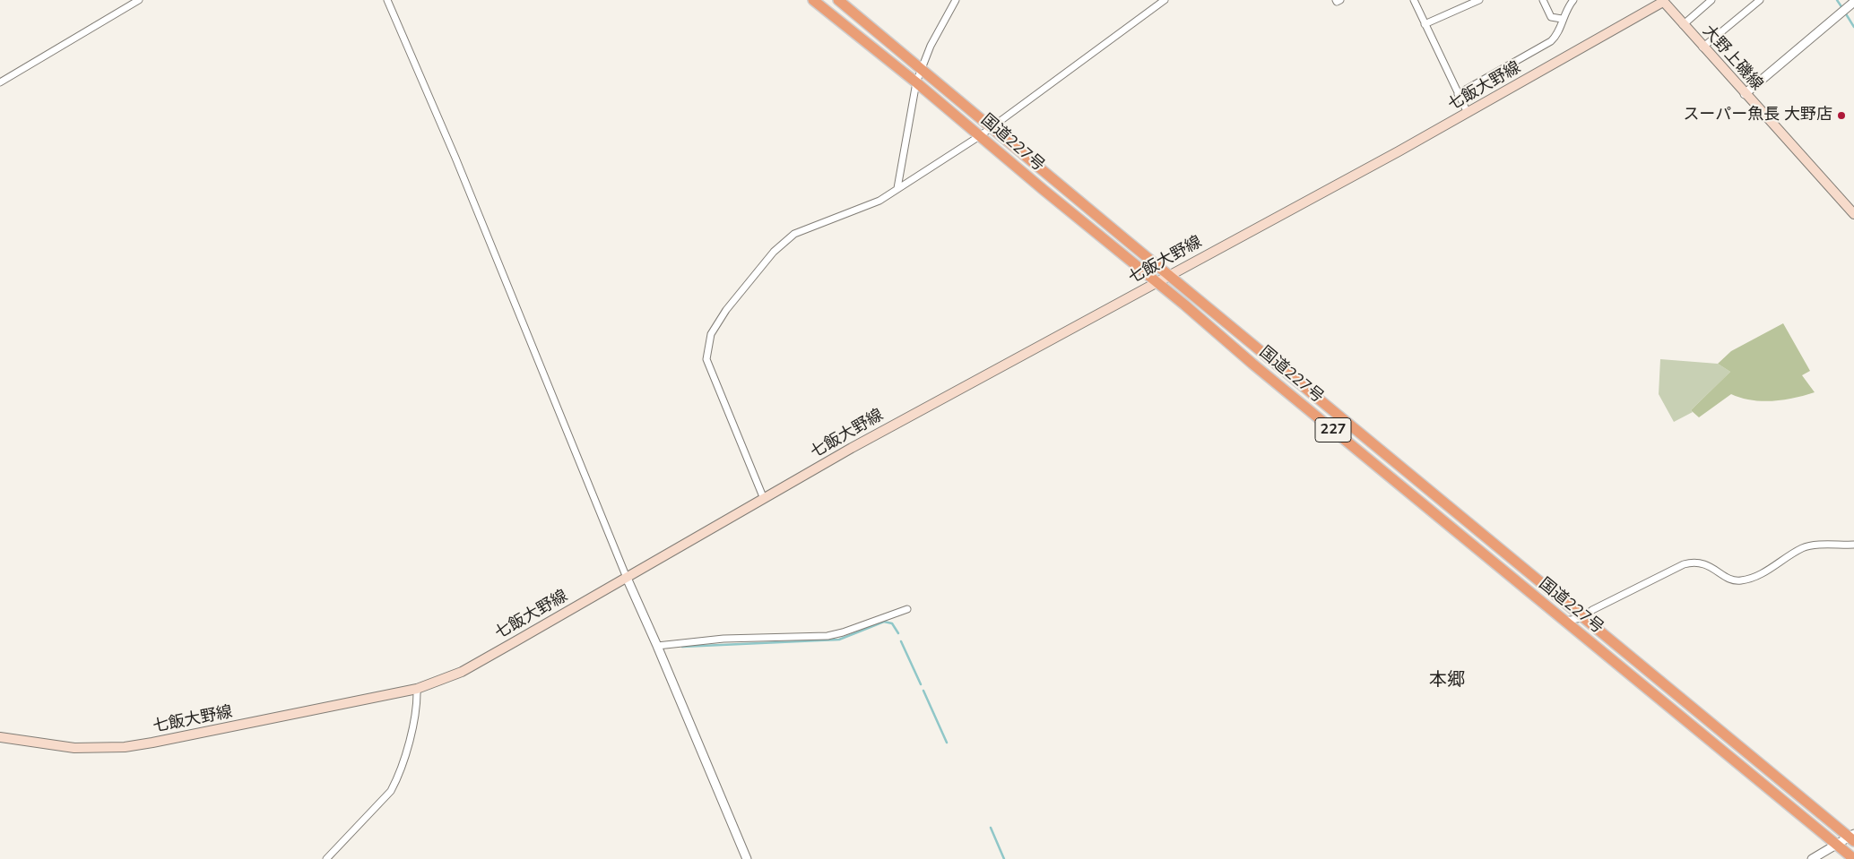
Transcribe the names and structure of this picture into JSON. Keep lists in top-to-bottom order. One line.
{"streets":{"highway":["国道227号","227"],"main road":["大野上磯線","七飯大野線"]},"crossings":[["大野上磯線","七飯大野線"],["七飯大野線","国道227号"]],"districts":["本郷"],"places":["スーパー魚長 大野店"]}
